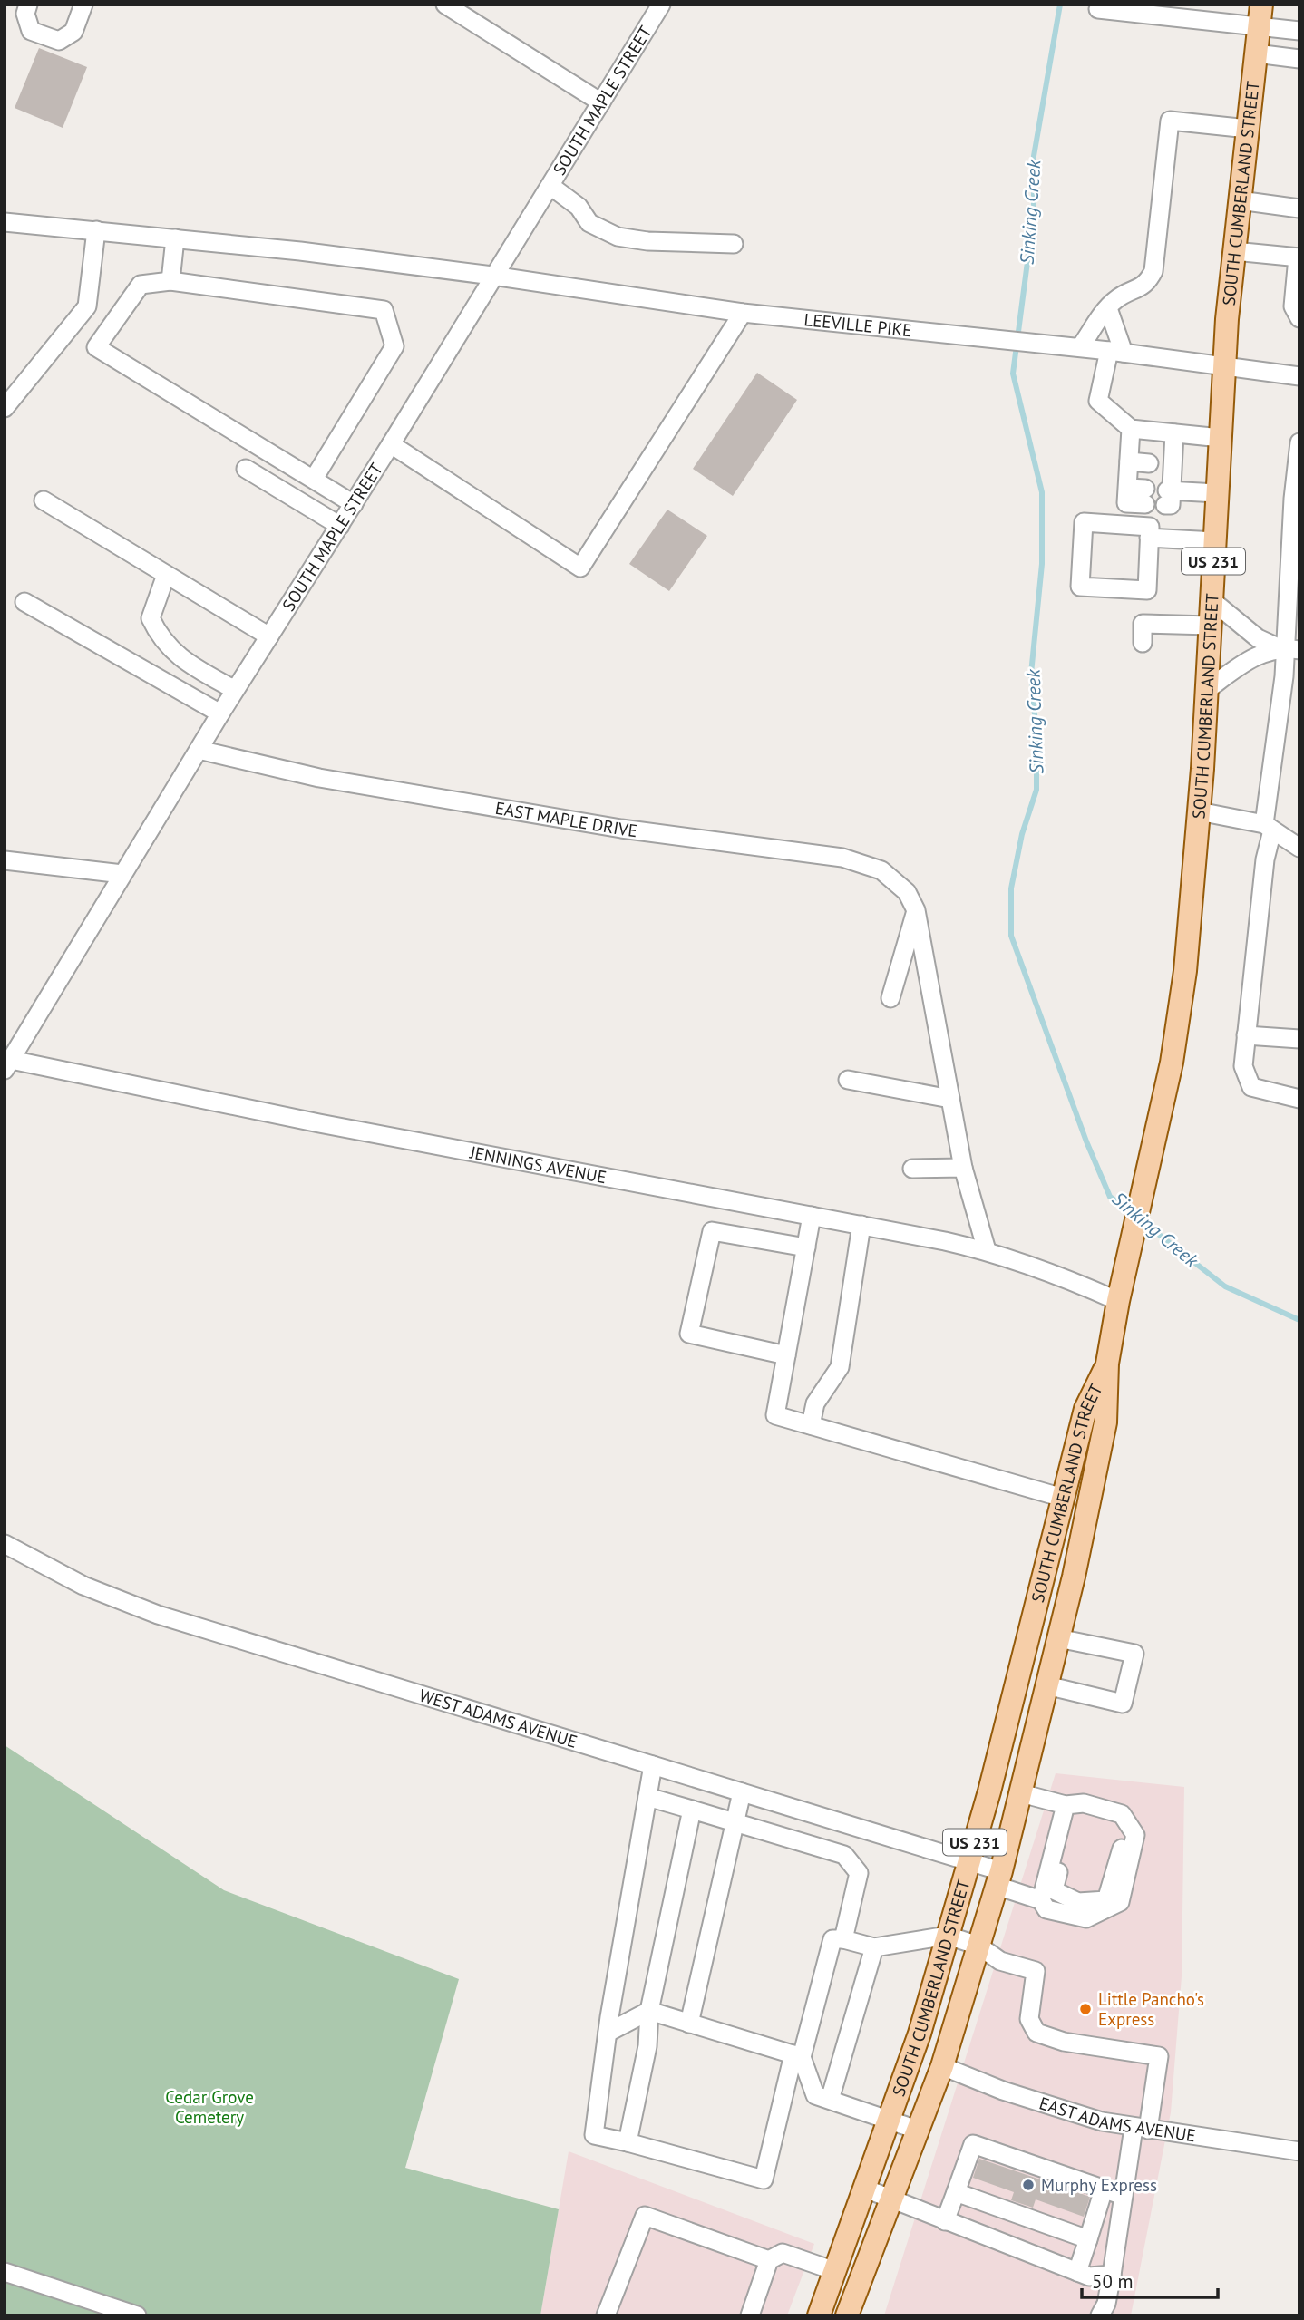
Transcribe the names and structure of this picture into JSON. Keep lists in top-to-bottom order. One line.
{"streets":{"main road":["SOUTH CUMBERLAND STREET","US 231"],"street":["SOUTH MAPLE STREET","LEEVILLE PIKE","EAST MAPLE DRIVE","JENNINGS AVENUE","WEST ADAMS AVENUE","EAST ADAMS AVENUE"]},"crossings":[["SOUTH MAPLE STREET","LEEVILLE PIKE"],["SOUTH MAPLE STREET","EAST MAPLE DRIVE"],["SOUTH MAPLE STREET","JENNINGS AVENUE"],["SOUTH CUMBERLAND STREET","LEEVILLE PIKE"],["SOUTH CUMBERLAND STREET","JENNINGS AVENUE"],["SOUTH CUMBERLAND STREET","WEST ADAMS AVENUE"],["SOUTH CUMBERLAND STREET","EAST ADAMS AVENUE"]],"water":["Sinking Creek"],"parks":["Cedar Grove Cemetery"],"places":["Little Pancho's Express","Murphy Express"],"scale_bar":"50 m"}
